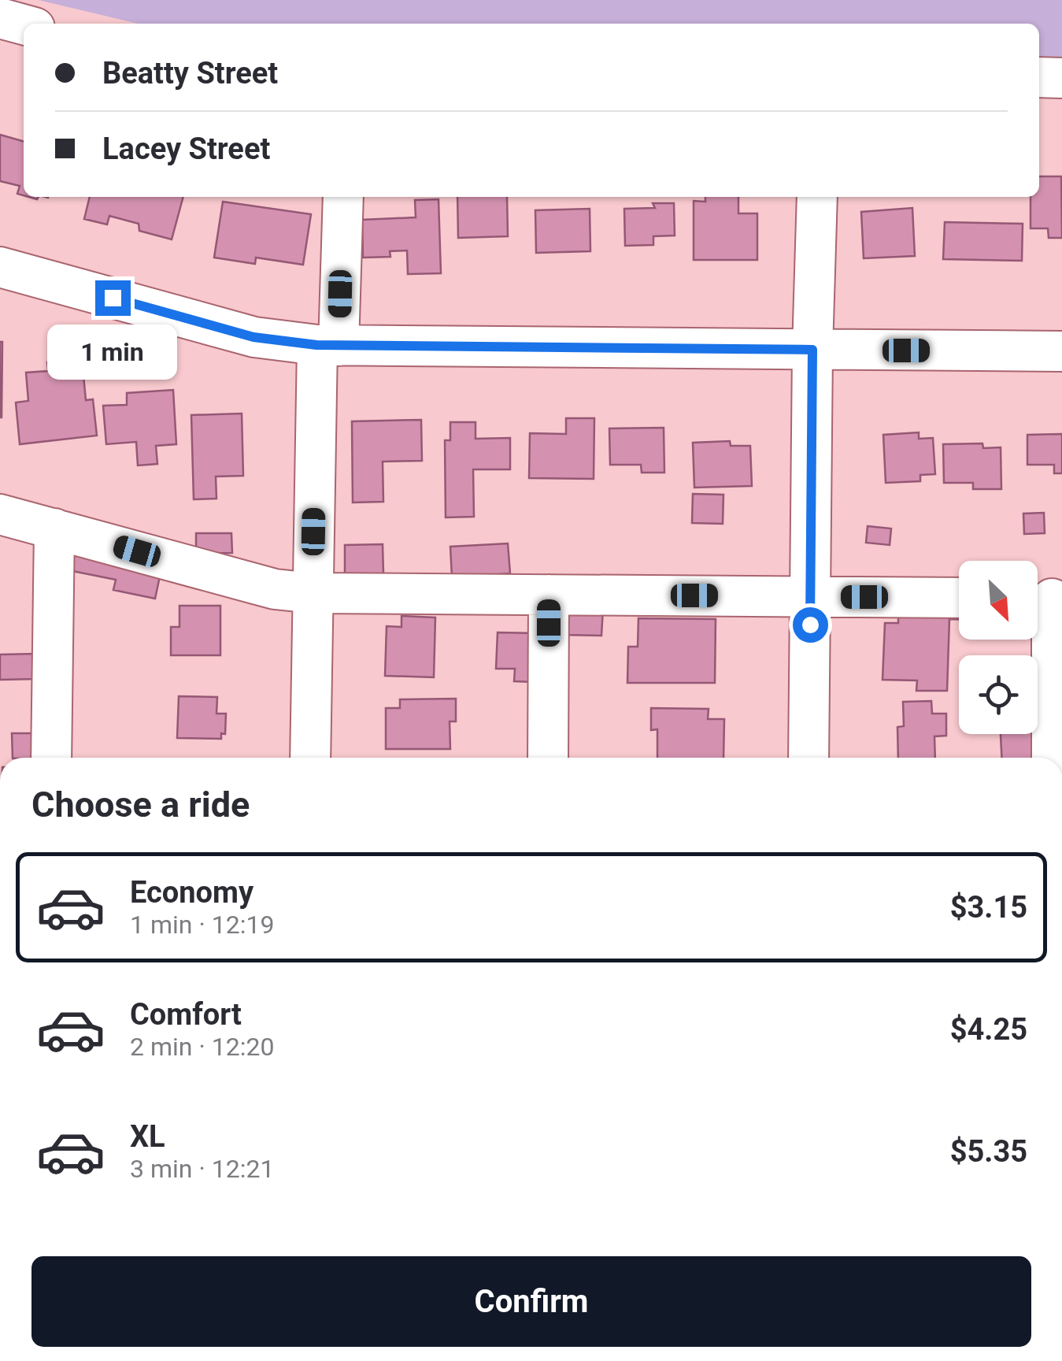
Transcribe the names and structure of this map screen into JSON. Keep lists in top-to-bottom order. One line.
{"north":"bottom right","page":{"banner":["Beatty Street","Lacey Street"],"bubble":"1 min","heading":"Choose a ride","list":[{"name":"Economy","note":"1 min · 12:19","value":"$3.15"},{"name":"Comfort","note":"2 min · 12:20","value":"$4.25"},{"name":"XL","note":"3 min · 12:21","value":"$5.35"}],"buttons":"Confirm"}}
